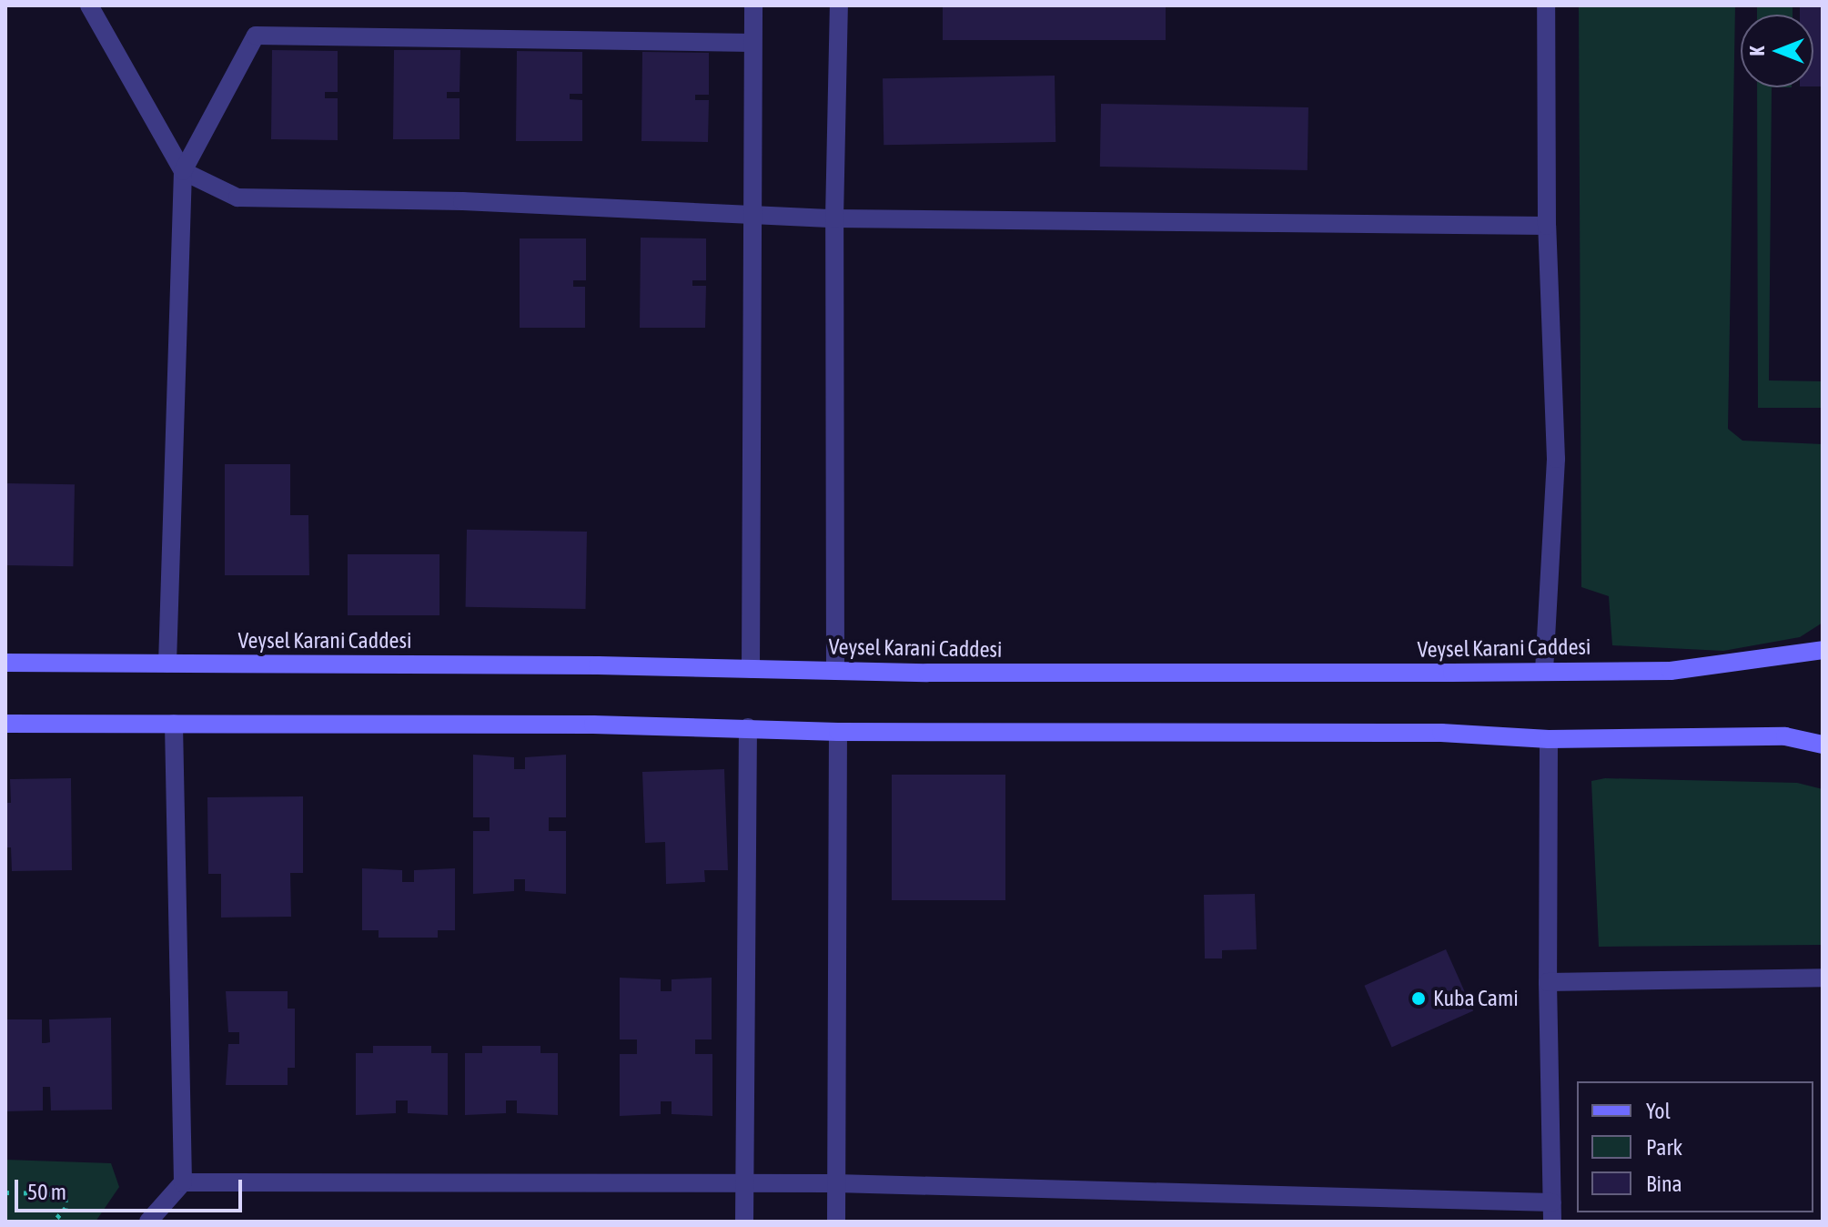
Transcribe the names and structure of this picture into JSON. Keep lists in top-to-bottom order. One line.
{"streets":{"main road":["Veysel Karani Caddesi"]},"places":["Kuba Cami"],"legend":["Yol","Park","Bina"],"scale_bar":"50 m","north":"left"}
